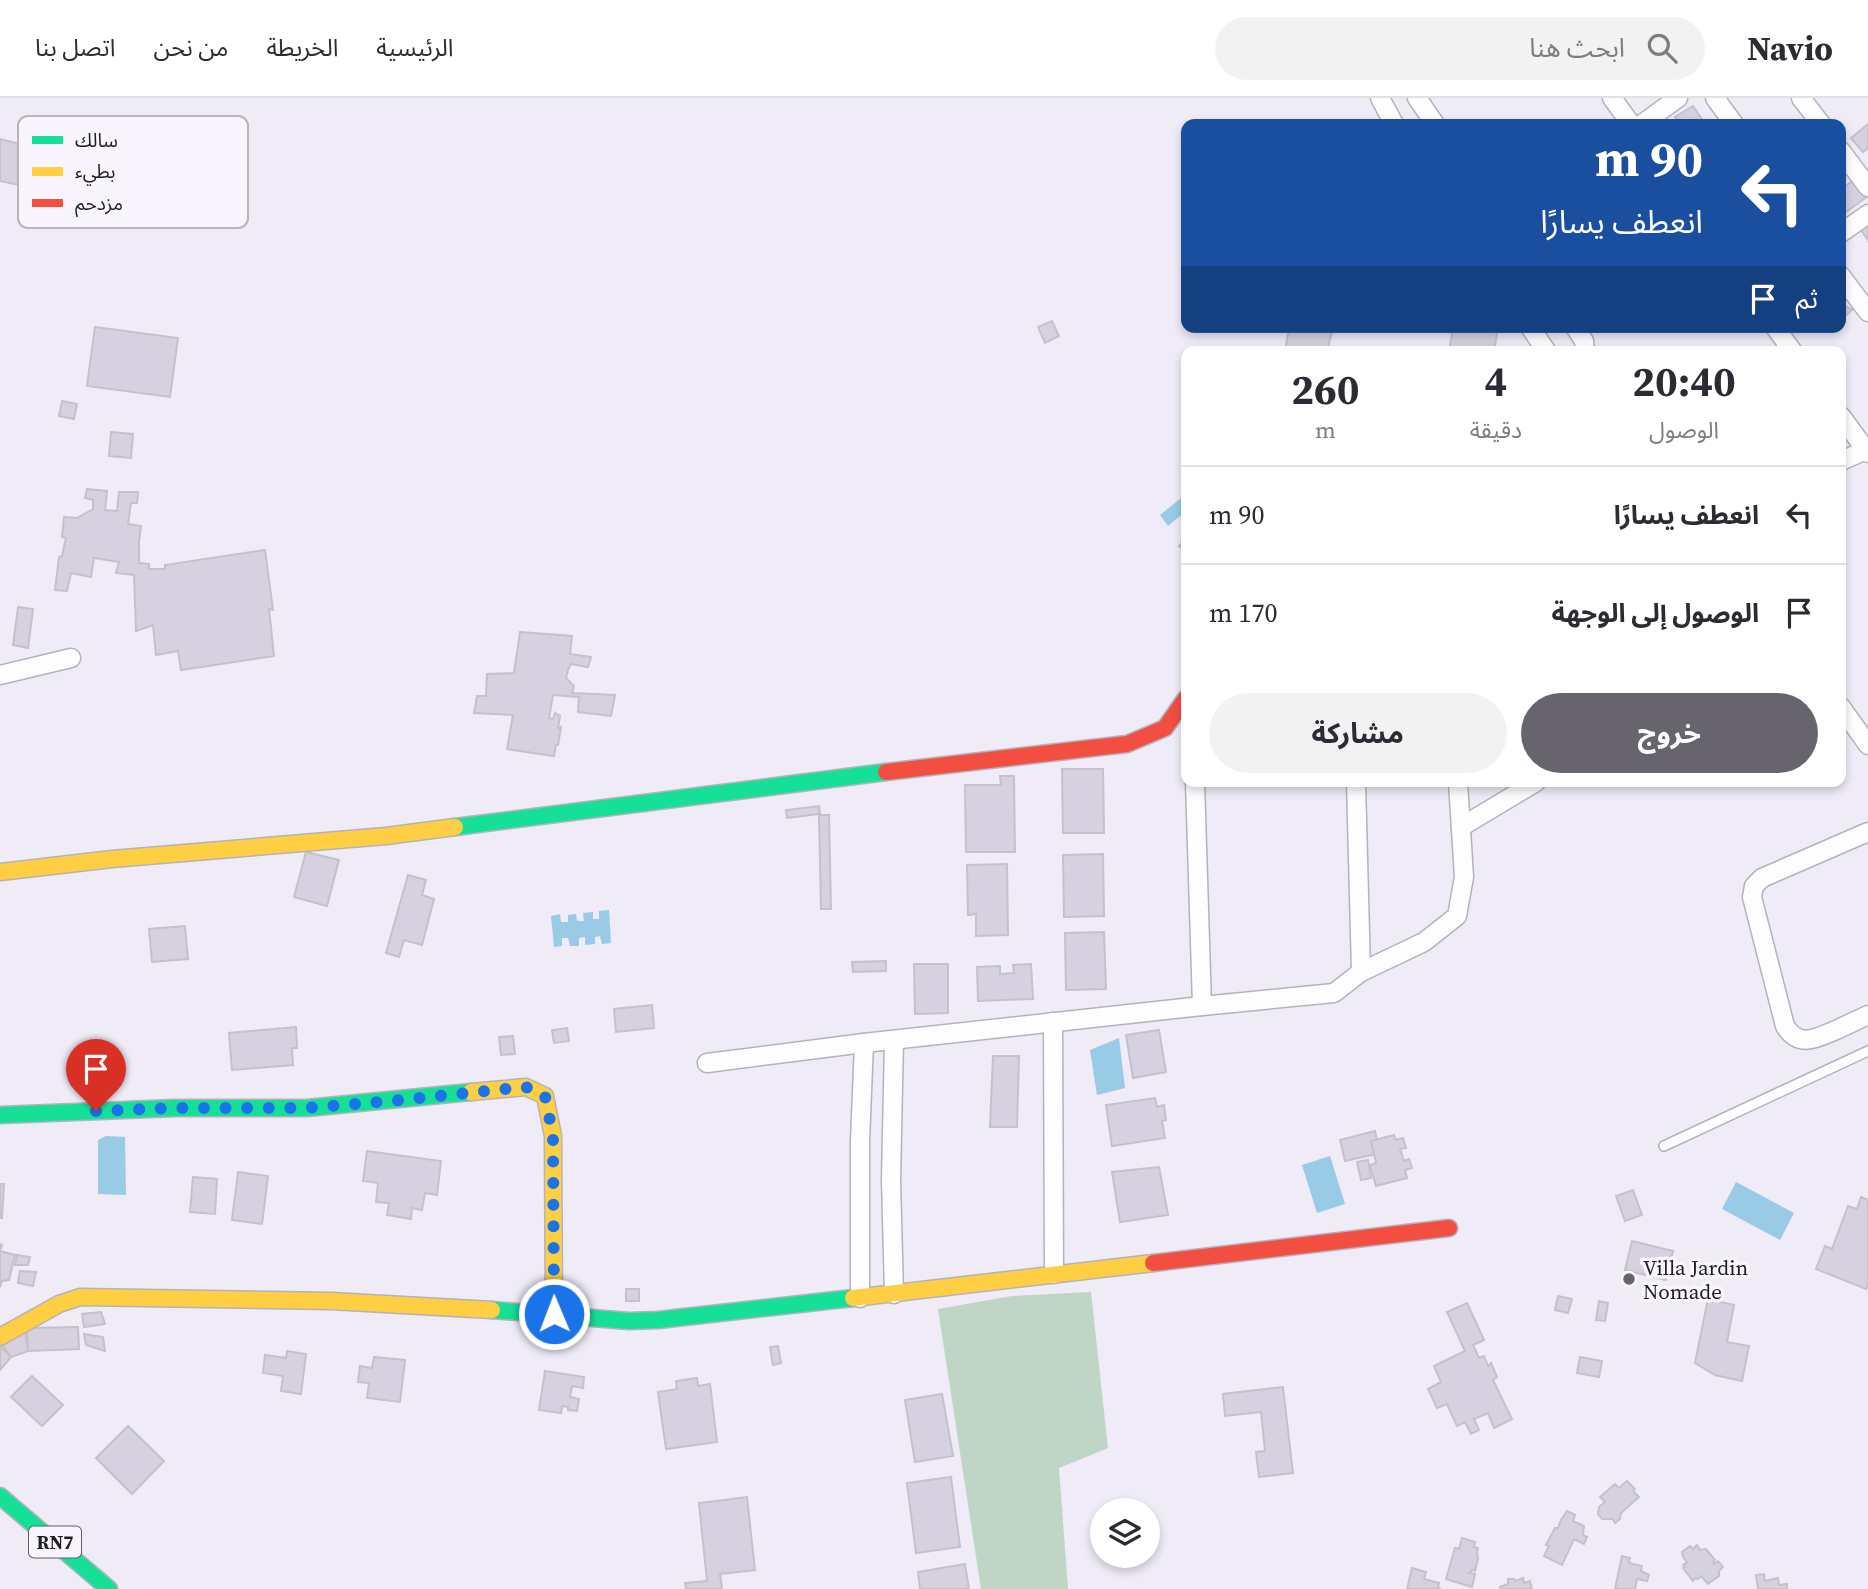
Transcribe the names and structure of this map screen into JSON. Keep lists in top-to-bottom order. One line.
{"streets":{"street":["RN7"]},"places":["Villa Jardin Nomade"],"legend":["سالك","بطيء","مزدحم"],"page":{"header":"Navio","search":"ابحث هنا","nav":["الرئيسية","الخريطة","من نحن","اتصل بنا"],"turn":["90 m","انعطف يسارًا"],"then":"ثم","eta":["20:40","الوصول","4","دقيقة","260","m"],"list":[{"name":"انعطف يسارًا","value":"90 m"},{"name":"الوصول إلى الوجهة","value":"170 m"}],"buttons":["خروج","مشاركة"]}}
